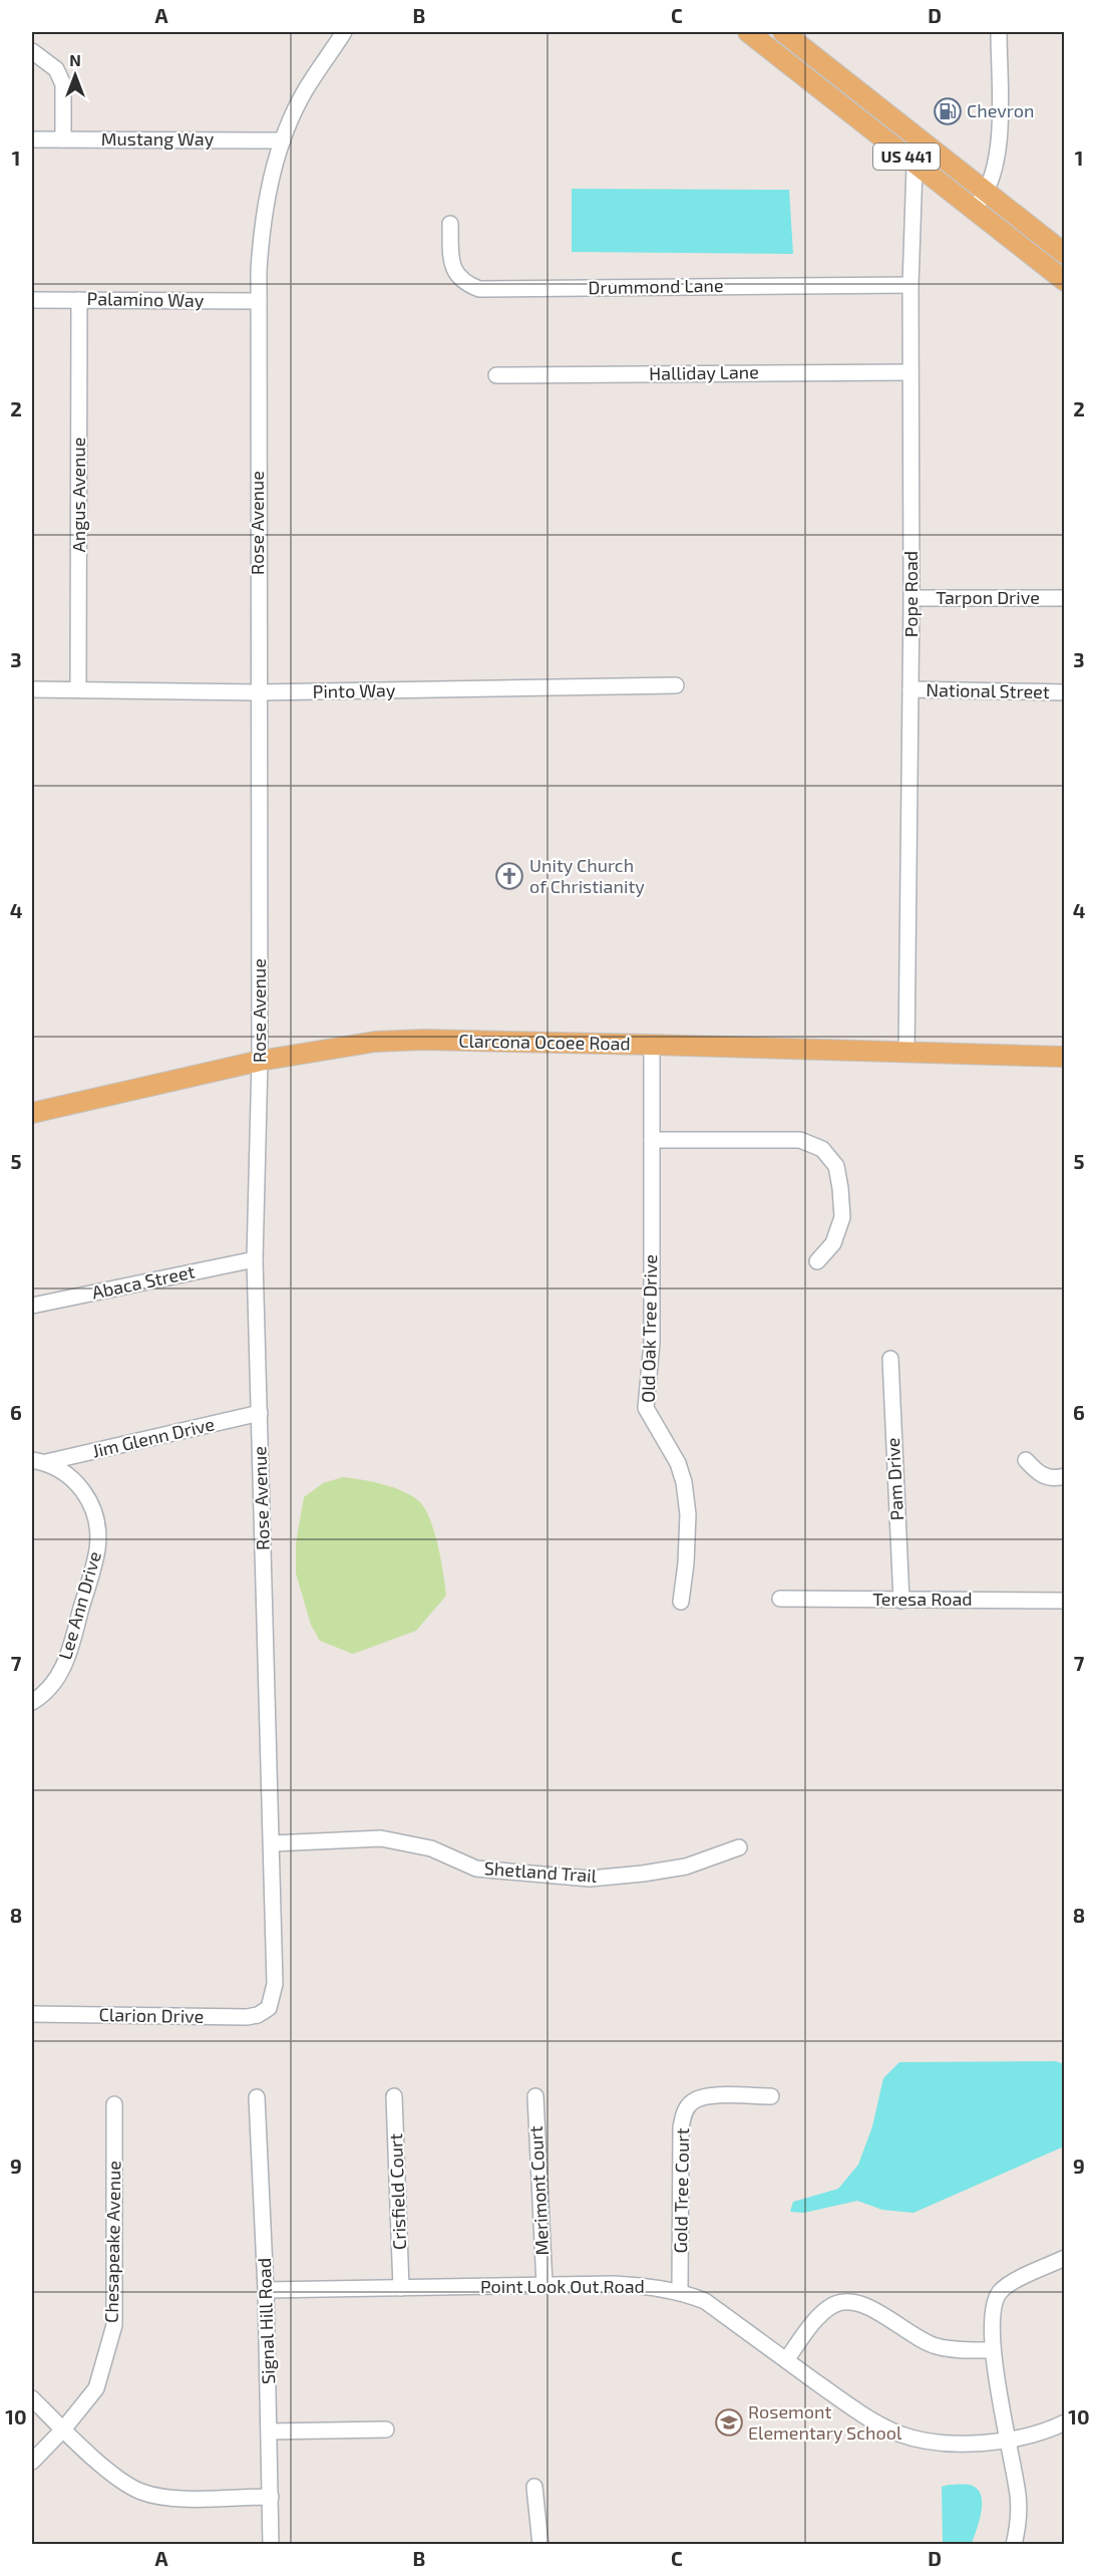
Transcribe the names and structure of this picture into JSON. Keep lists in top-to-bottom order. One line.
{"streets":{"main road":["US 441","Clarcona Ocoee Road"],"street":["Mustang Way","Drummond Lane","Palamino Way","Halliday Lane","Angus Avenue","Rose Avenue","Pope Road","Tarpon Drive","Pinto Way","National Street","Abaca Street","Old Oak Tree Drive","Jim Glenn Drive","Pam Drive","Teresa Road","Lee Ann Drive","Shetland Trail","Clarion Drive","Merimont Court","Gold Tree Court","Crisfield Court","Chesapeake Avenue","Point Look Out Road","Signal Hill Road"]},"crossings":[["Mustang Way","Rose Avenue"],["US 441","Pope Road"],["Drummond Lane","Pope Road"],["Palamino Way","Angus Avenue"],["Palamino Way","Rose Avenue"],["Halliday Lane","Pope Road"],["Angus Avenue","Pinto Way"],["Rose Avenue","Pinto Way"],["Rose Avenue","Clarcona Ocoee Road"],["Rose Avenue","Abaca Street"],["Rose Avenue","Jim Glenn Drive"],["Rose Avenue","Shetland Trail"],["Rose Avenue","Clarion Drive"],["Pope Road","Tarpon Drive"],["Pope Road","National Street"],["Pope Road","Clarcona Ocoee Road"],["Clarcona Ocoee Road","Old Oak Tree Drive"],["Jim Glenn Drive","Lee Ann Drive"],["Pam Drive","Teresa Road"],["Merimont Court","Point Look Out Road"],["Gold Tree Court","Point Look Out Road"],["Crisfield Court","Point Look Out Road"],["Point Look Out Road","Signal Hill Road"]],"places":{"fuel station":["Chevron"],"church":["Unity Church of Christianity"],"school or university":["Rosemont Elementary School"]},"north":"top","grid":{"columns":["A","B","C","D"],"rows":["1","2","3","4","5","6","7","8","9","10"]}}
